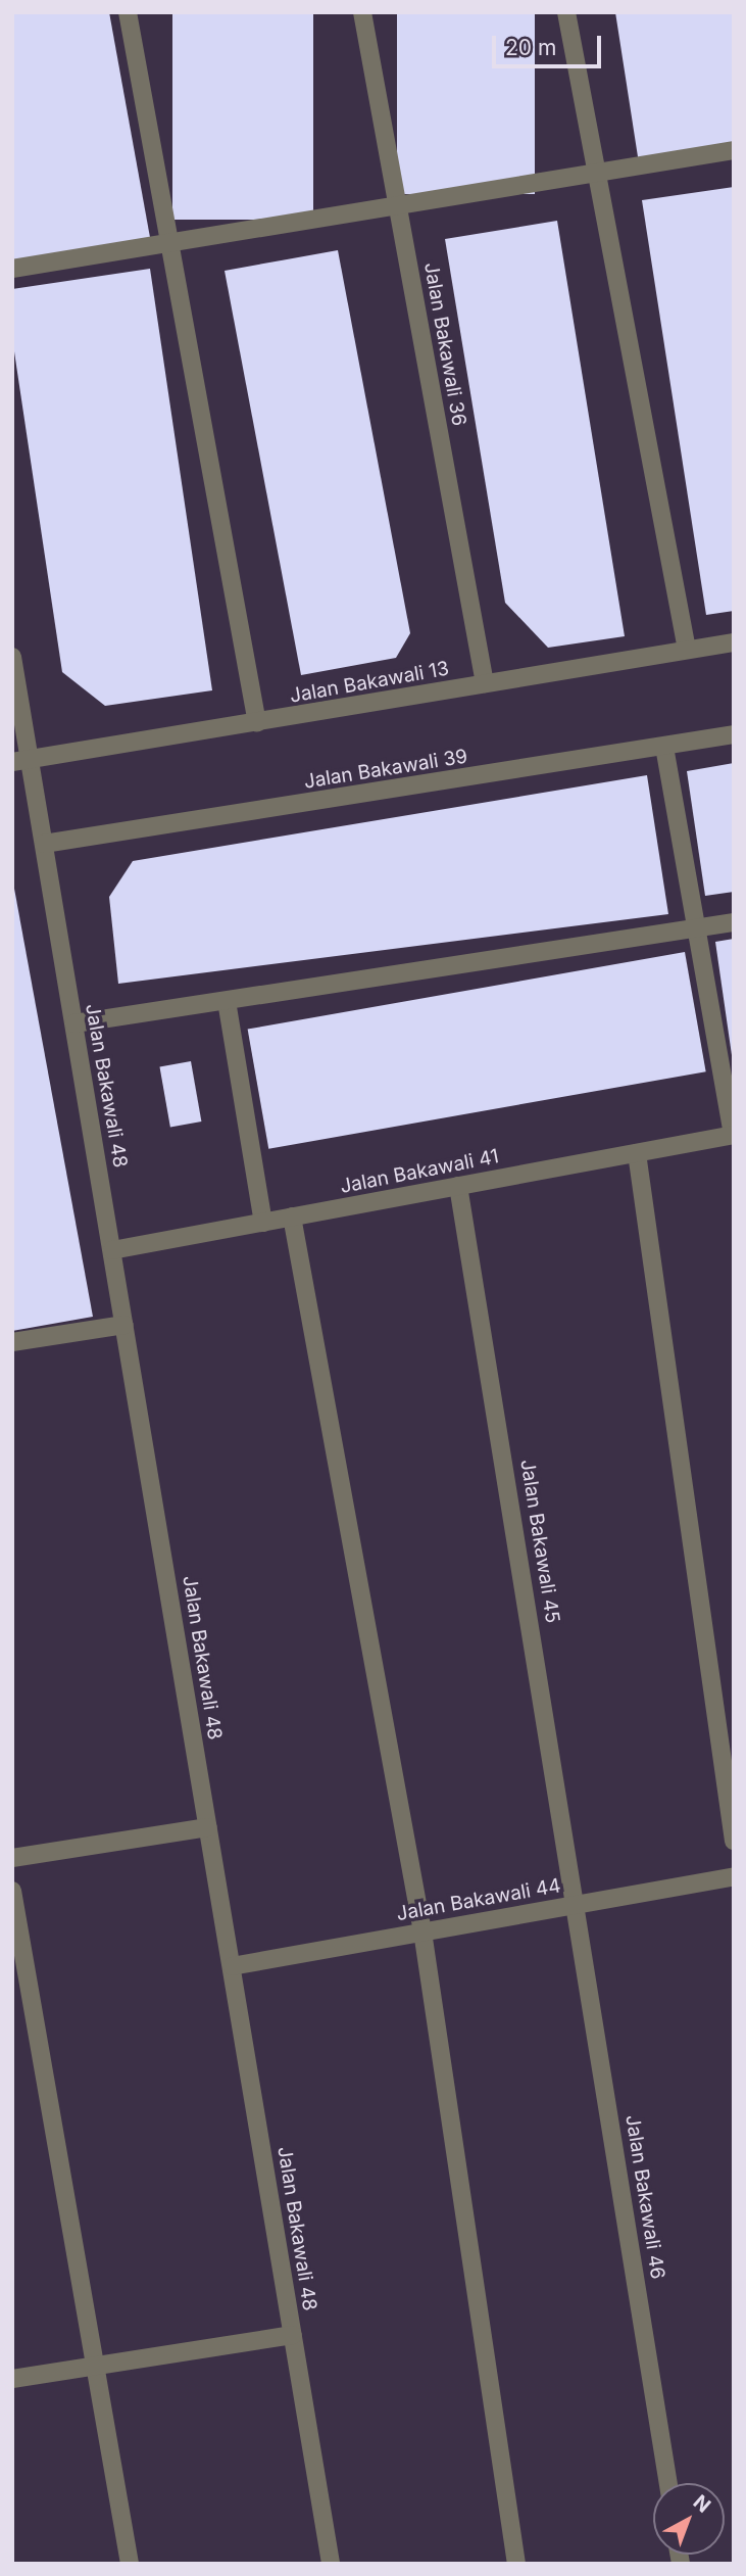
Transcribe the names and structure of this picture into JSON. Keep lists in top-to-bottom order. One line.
{"streets":{"street":["Jalan Bakawali 36","Jalan Bakawali 13","Jalan Bakawali 39","Jalan Bakawali 48","Jalan Bakawali 41","Jalan Bakawali 45","Jalan Bakawali 44","Jalan Bakawali 46"]},"crossings":[["Jalan Bakawali 36","Jalan Bakawali 13"],["Jalan Bakawali 13","Jalan Bakawali 48"],["Jalan Bakawali 39","Jalan Bakawali 48"],["Jalan Bakawali 48","Jalan Bakawali 41"],["Jalan Bakawali 48","Jalan Bakawali 44"],["Jalan Bakawali 41","Jalan Bakawali 45"],["Jalan Bakawali 45","Jalan Bakawali 44"],["Jalan Bakawali 45","Jalan Bakawali 46"],["Jalan Bakawali 44","Jalan Bakawali 46"]],"scale_bar":"20 m","north":"top right"}
